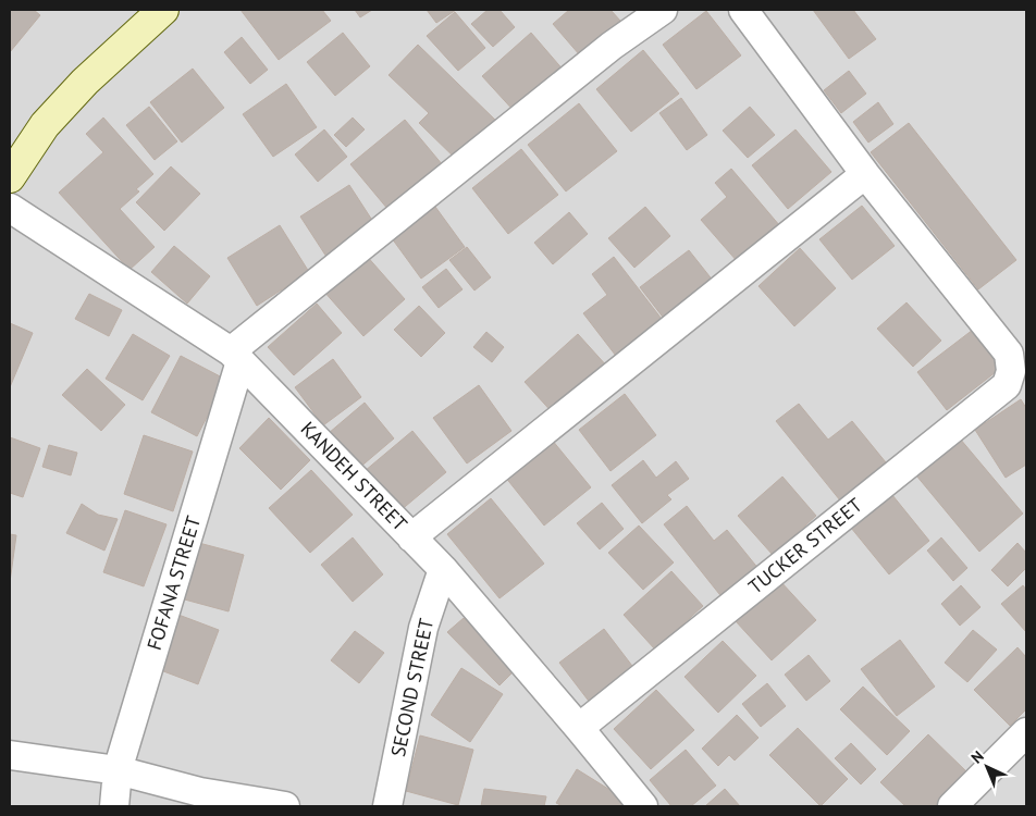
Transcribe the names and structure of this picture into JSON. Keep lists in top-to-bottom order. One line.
{"streets":{"street":["KANDEH STREET","TUCKER STREET","FOFANA STREET","SECOND STREET"]},"crossings":[["KANDEH STREET","TUCKER STREET"],["KANDEH STREET","FOFANA STREET"],["KANDEH STREET","SECOND STREET"]],"north":"top left"}
